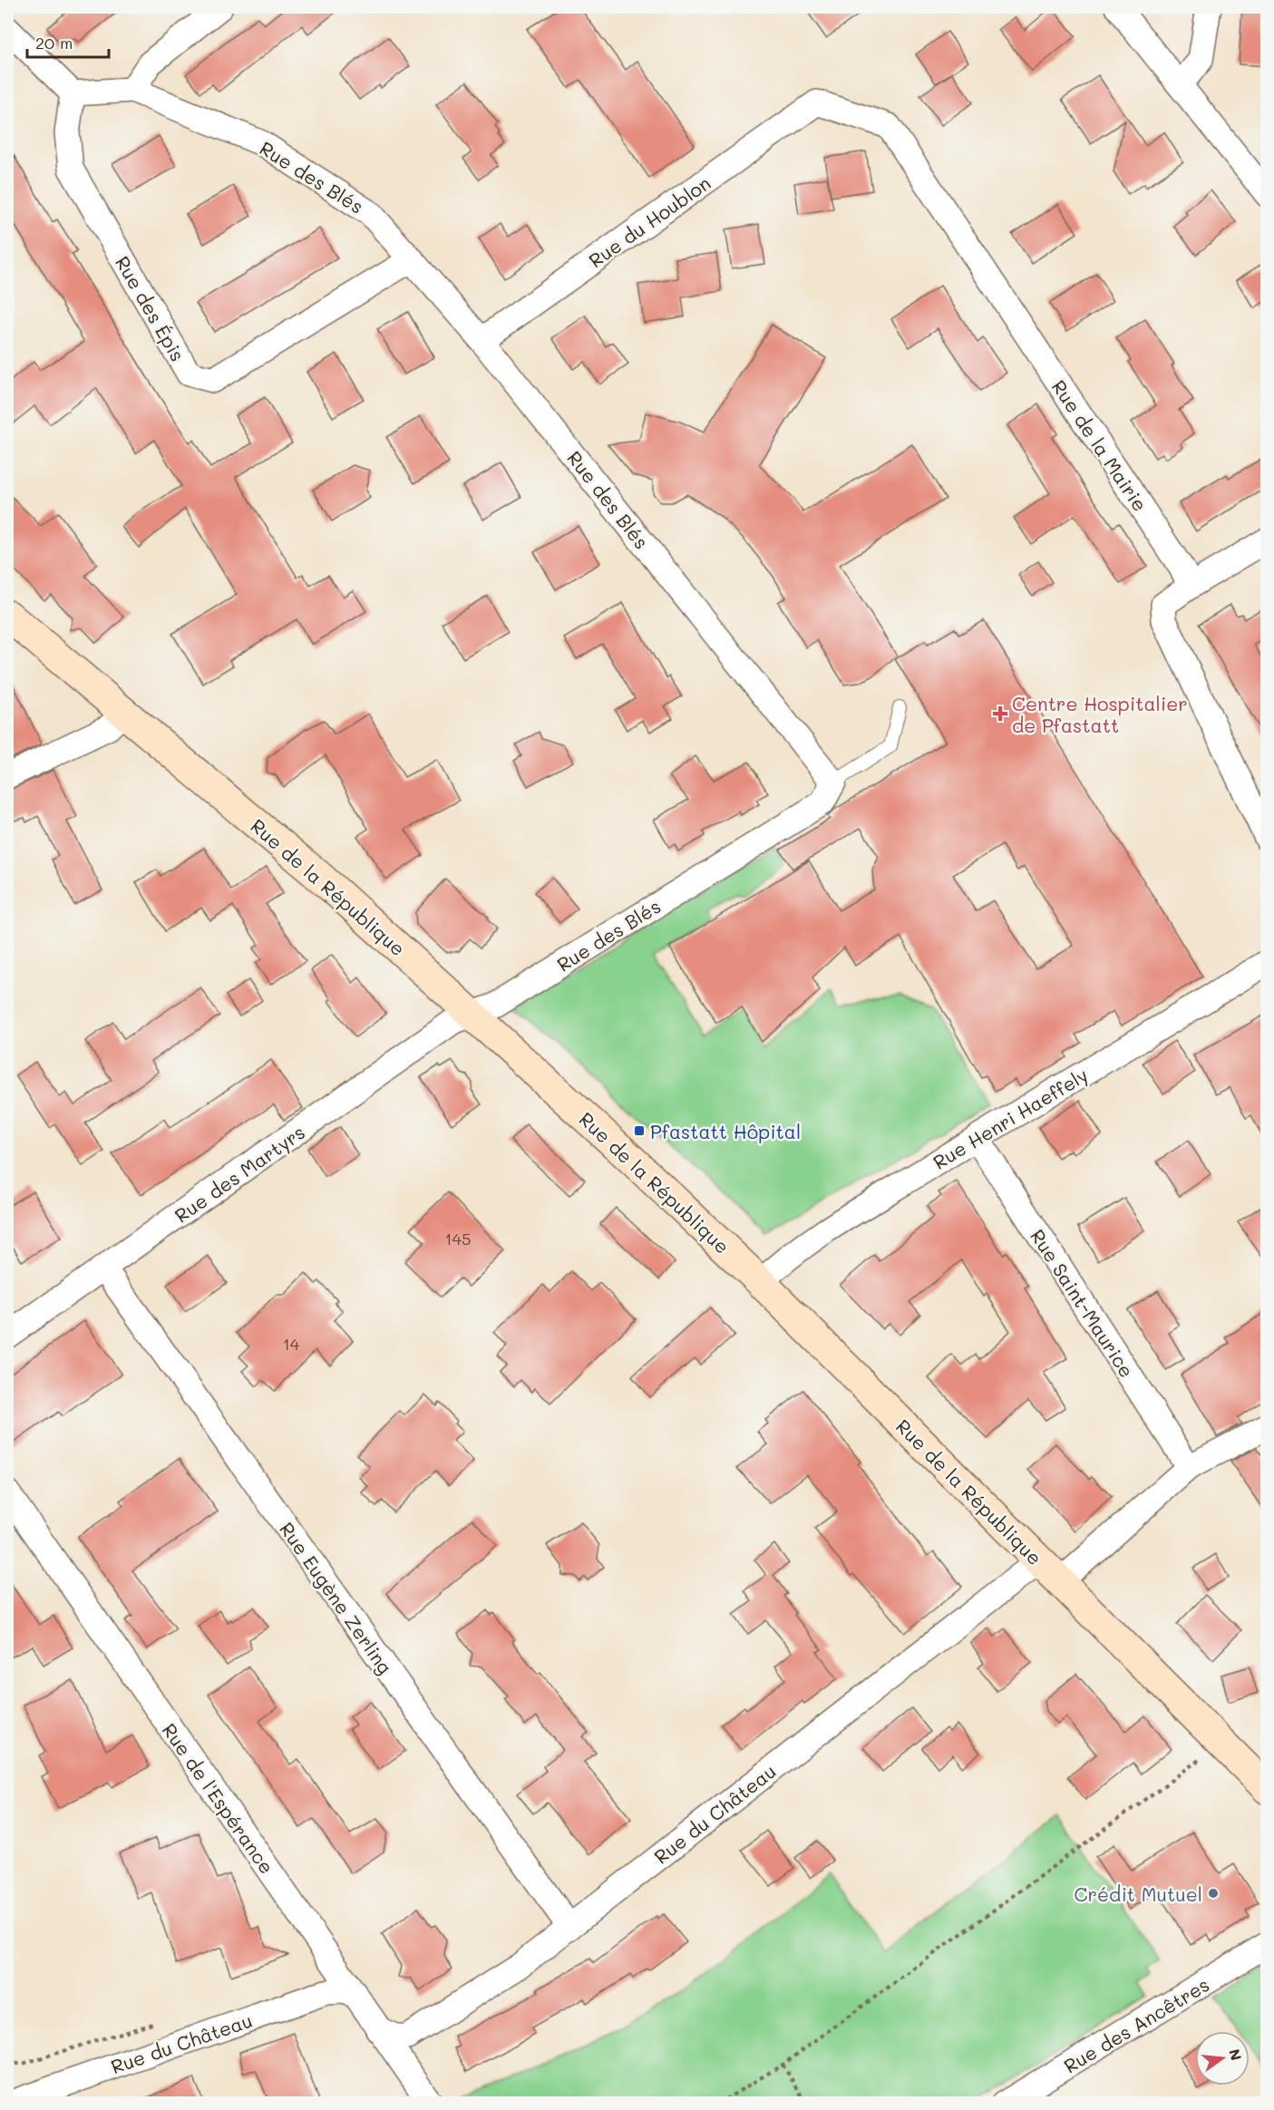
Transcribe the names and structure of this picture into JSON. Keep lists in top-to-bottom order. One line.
{"streets":{"main road":["Rue de la République"],"street":["Rue des Blés","Rue du Houblon","Rue des Épis","Rue de la Mairie","Rue Henri Haeffely","Rue des Martyrs","Rue Saint-Maurice","Rue Eugène Zerling","Rue de l'Espérance","Rue du Château","Rue des Ancêtres"]},"crossings":[["Rue des Blés","Rue du Houblon"],["Rue des Blés","Rue des Épis"],["Rue des Blés","Rue de la République"],["Rue des Blés","Rue des Martyrs"],["Rue du Houblon","Rue de la Mairie"],["Rue de la République","Rue Henri Haeffely"],["Rue de la République","Rue des Martyrs"],["Rue de la République","Rue du Château"],["Rue Henri Haeffely","Rue Saint-Maurice"],["Rue des Martyrs","Rue Eugène Zerling"],["Rue Saint-Maurice","Rue du Château"],["Rue Eugène Zerling","Rue du Château"],["Rue de l'Espérance","Rue du Château"]],"places":{"health":["Centre Hospitalier de Pfastatt"],"transit":["Pfastatt Hôpital"],"other":["Crédit Mutuel"]},"house_numbers":["145","14"],"scale_bar":"20 m","north":"right"}
